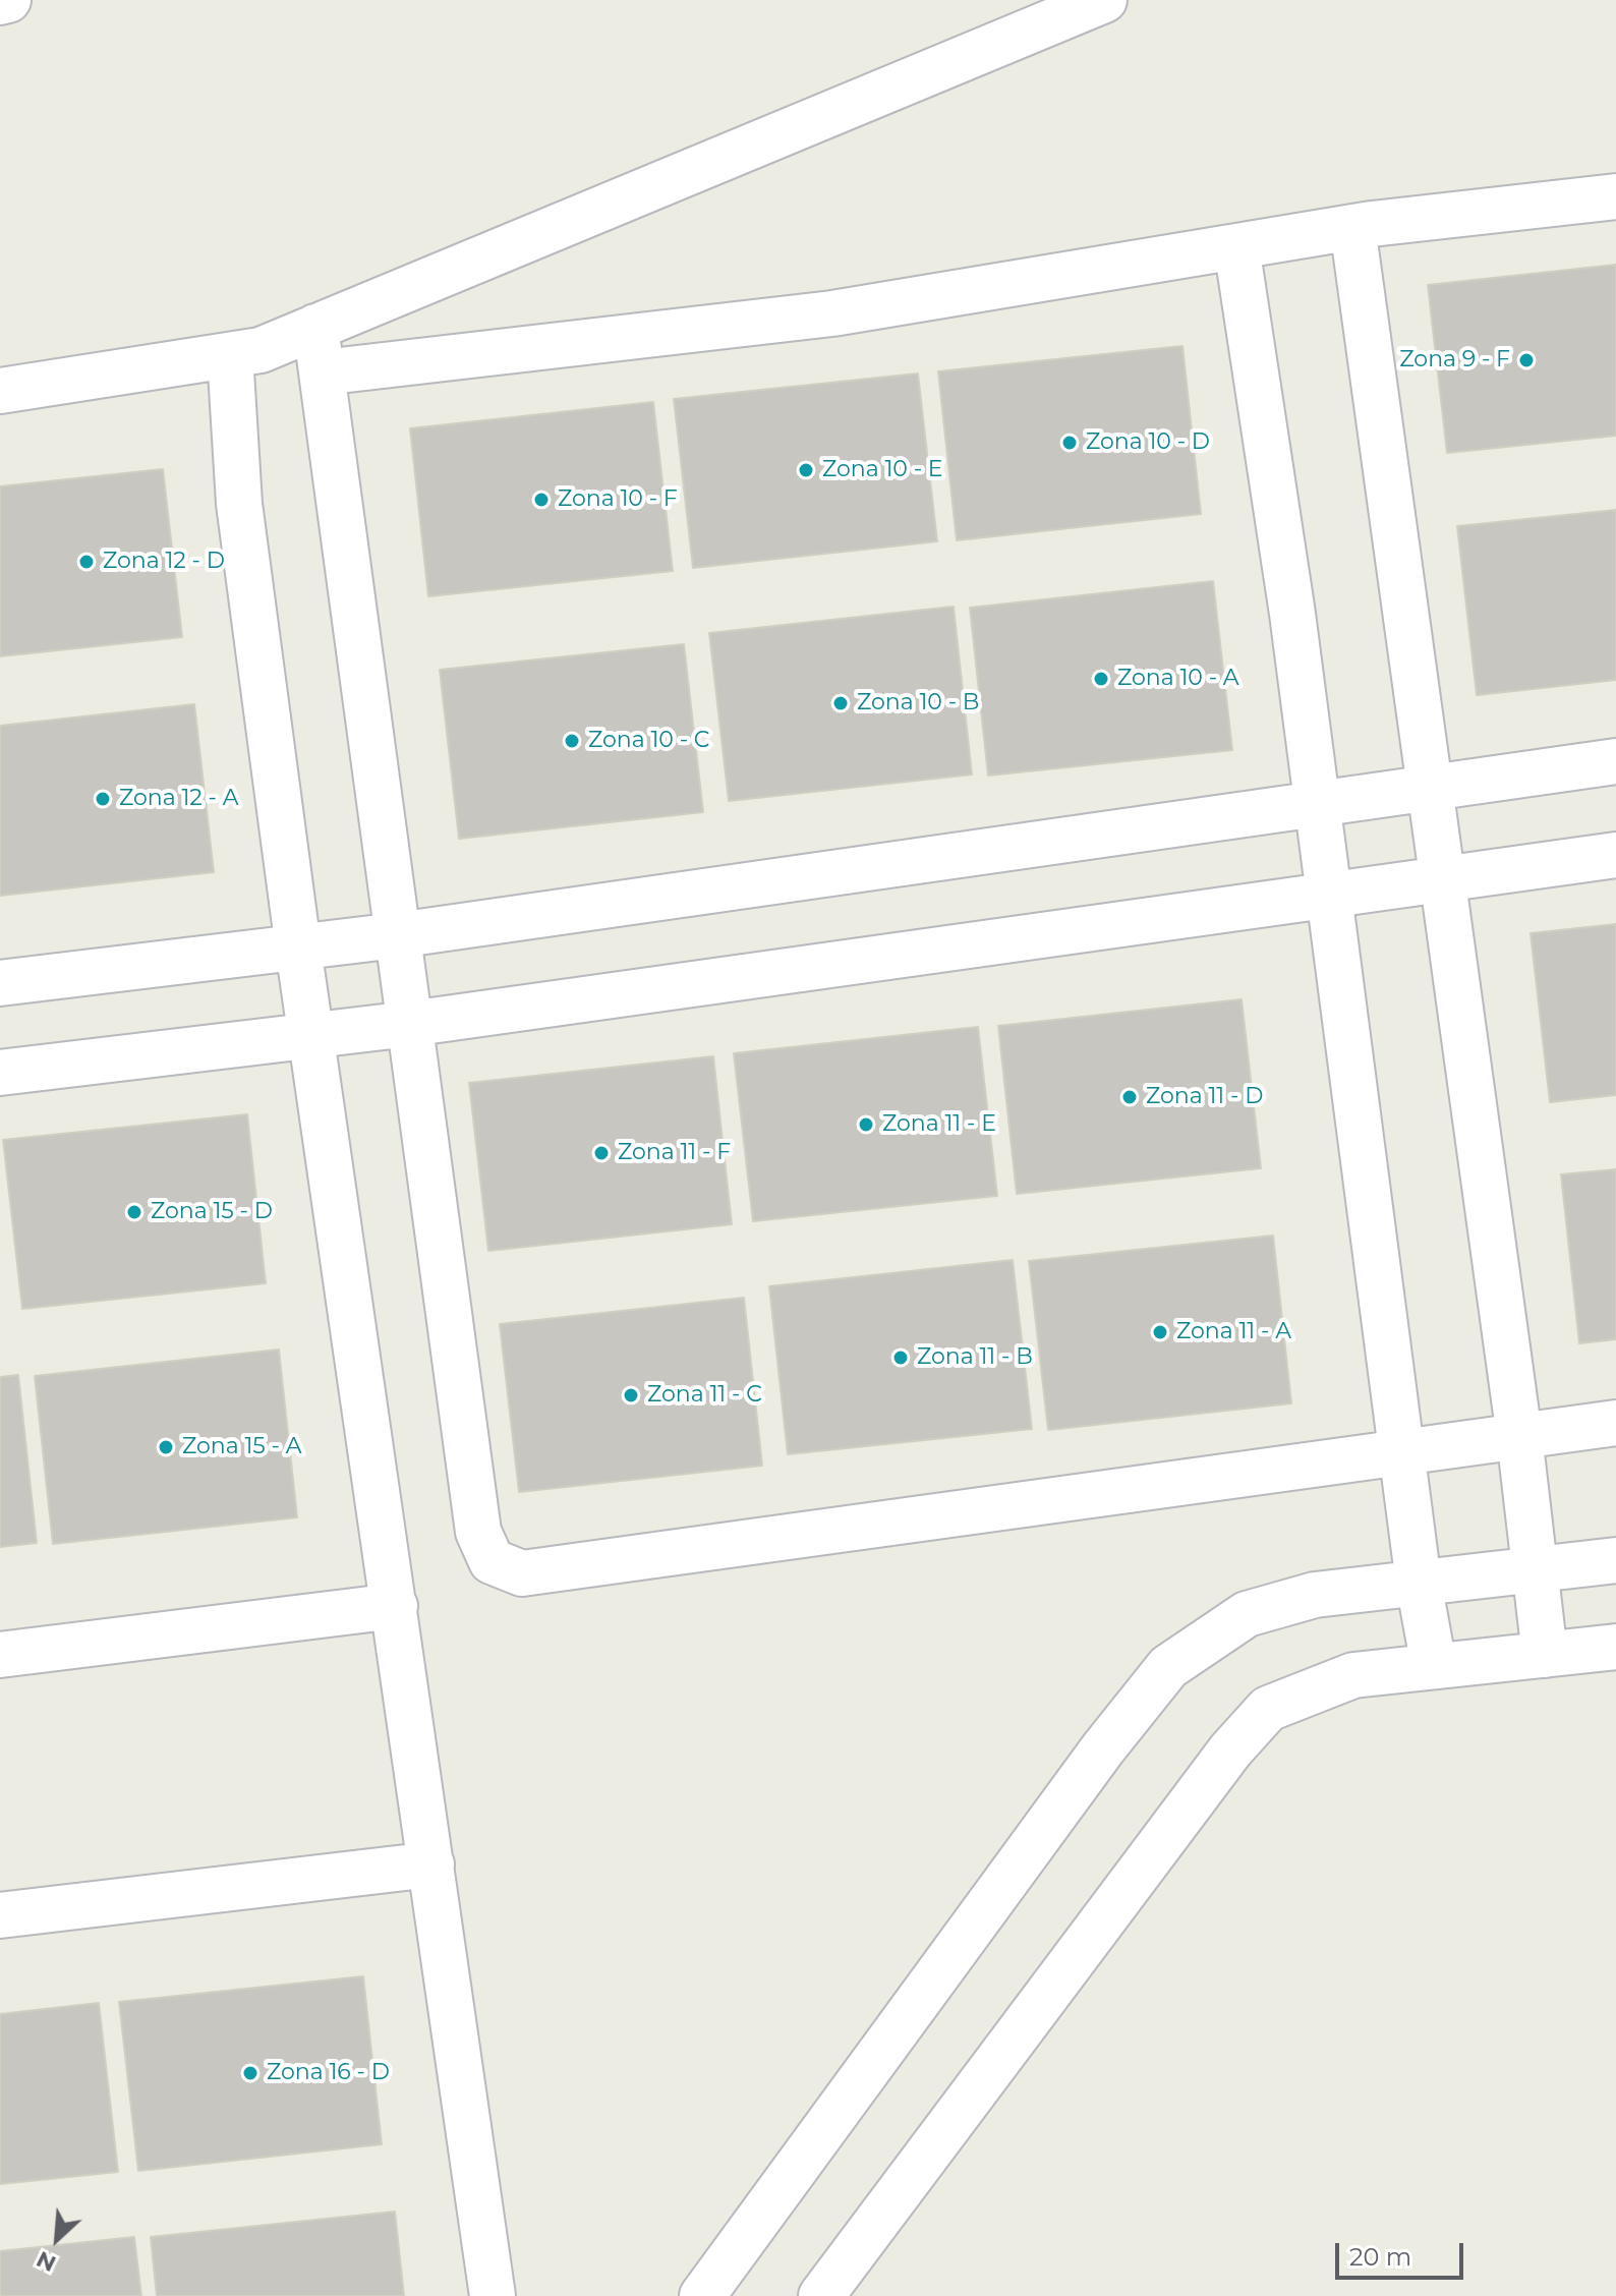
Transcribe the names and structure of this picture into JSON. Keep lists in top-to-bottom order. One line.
{"places":["Zona 9 - F","Zona 10 - D","Zona 10 - E","Zona 10 - F","Zona 12 - D","Zona 10 - A","Zona 10 - B","Zona 10 - C","Zona 12 - A","Zona 11 - D","Zona 11 - E","Zona 11 - F","Zona 15 - D","Zona 11 - A","Zona 11 - B","Zona 11 - C","Zona 15 - A","Zona 16 - D"],"scale_bar":"20 m","north":"bottom left"}
